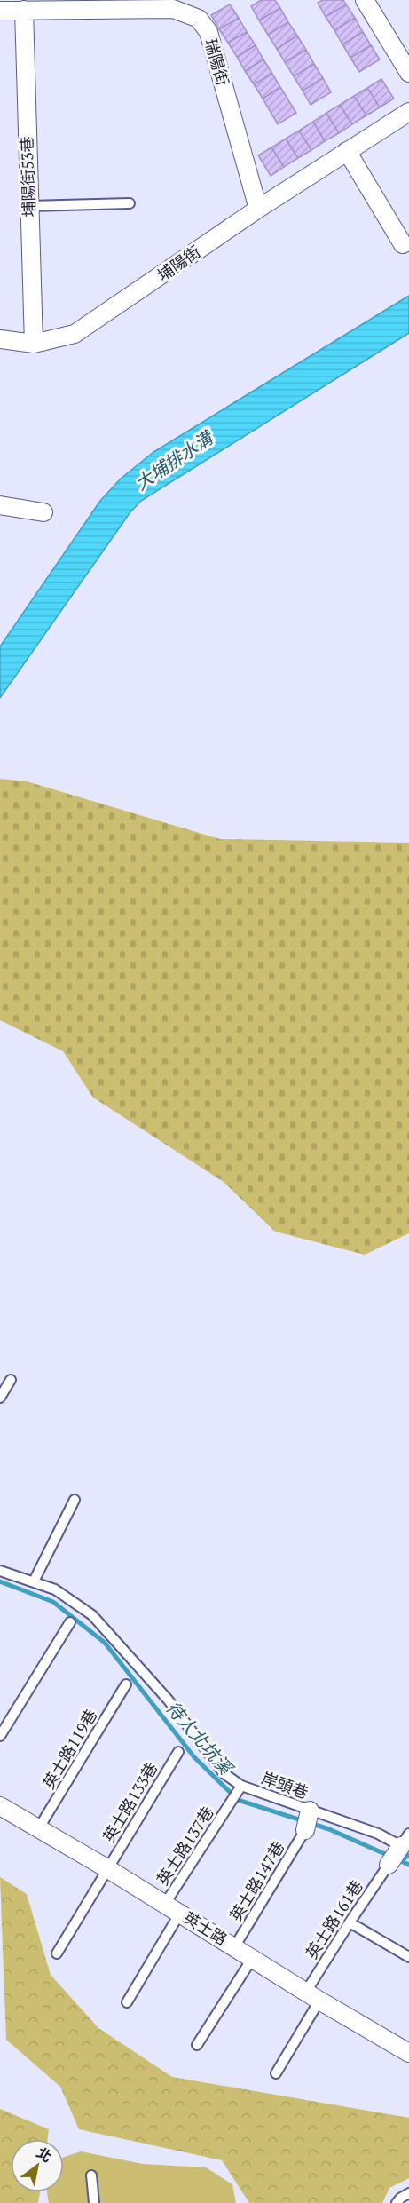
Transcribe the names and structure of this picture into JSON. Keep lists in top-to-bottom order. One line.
{"streets":{"street":["瑞陽街","埔陽街53巷","埔陽街","英士路"],"lane":["英士路119巷","岸頭巷","英士路133巷","英士路137巷","英士路147巷","英士路161巷"]},"crossings":[["瑞陽街","埔陽街53巷"],["瑞陽街","埔陽街"],["埔陽街53巷","埔陽街"],["英士路119巷","英士路"],["岸頭巷","英士路137巷"],["英士路133巷","英士路"],["英士路137巷","英士路"],["英士路147巷","英士路"],["英士路161巷","英士路"]],"water":["大埔排水溝","待人北坑溪"],"north":"top right"}
